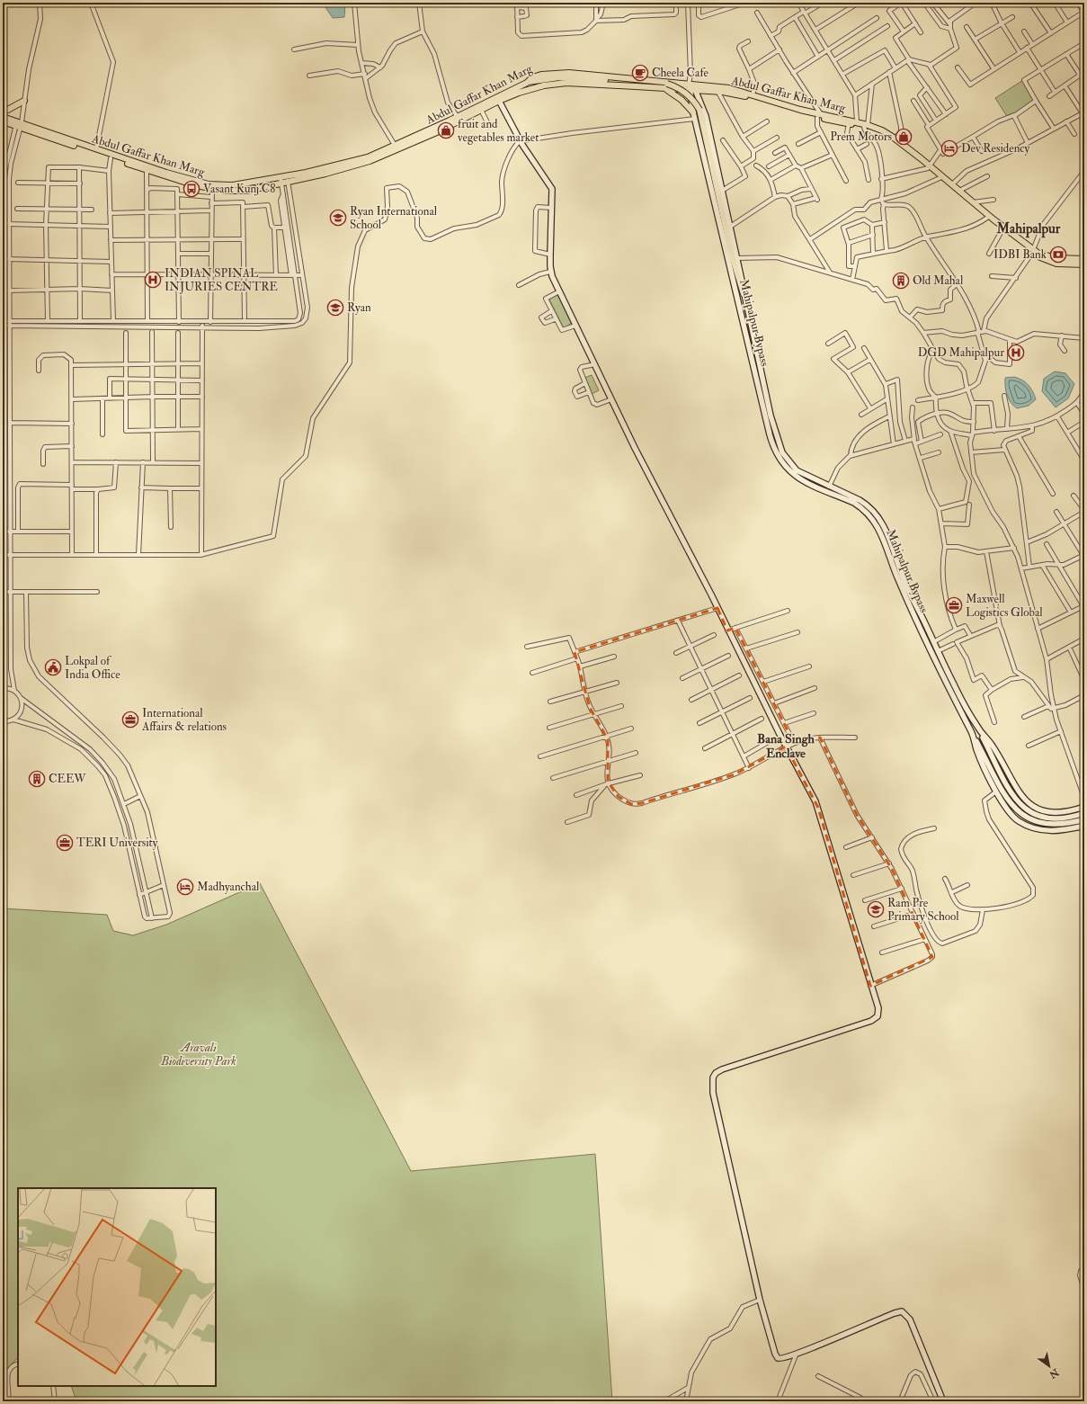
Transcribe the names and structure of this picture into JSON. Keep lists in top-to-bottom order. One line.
{"streets":{"main road":["Abdul Gaffar Khan Marg"],"street":["Mahipalpur Bypass"]},"crossings":[["Abdul Gaffar Khan Marg","Mahipalpur Bypass"]],"districts":["Mahipalpur","Bana Singh Enclave"],"parks":["Aravali Biodiversity Park"],"places":{"cafe":["Cheela Cafe"],"shop":["fruit and vegetables market","Prem Motors"],"hotel":["Dev Residency","Madhyanchal"],"bus stop":["Vasant Kunj C8"],"school or university":["Ryan International School","Ryan","Ram Pre Primary School"],"bank":["IDBI Bank"],"hospital":["INDIAN SPINAL INJURIES CENTRE","DGD Mahipalpur"],"building":["Old Mahal","CEEW"],"office":["Maxwell Logistics Global","International Affairs & relations","TERI University"],"public building":["Lokpal of India Office"]},"north":"bottom right"}
